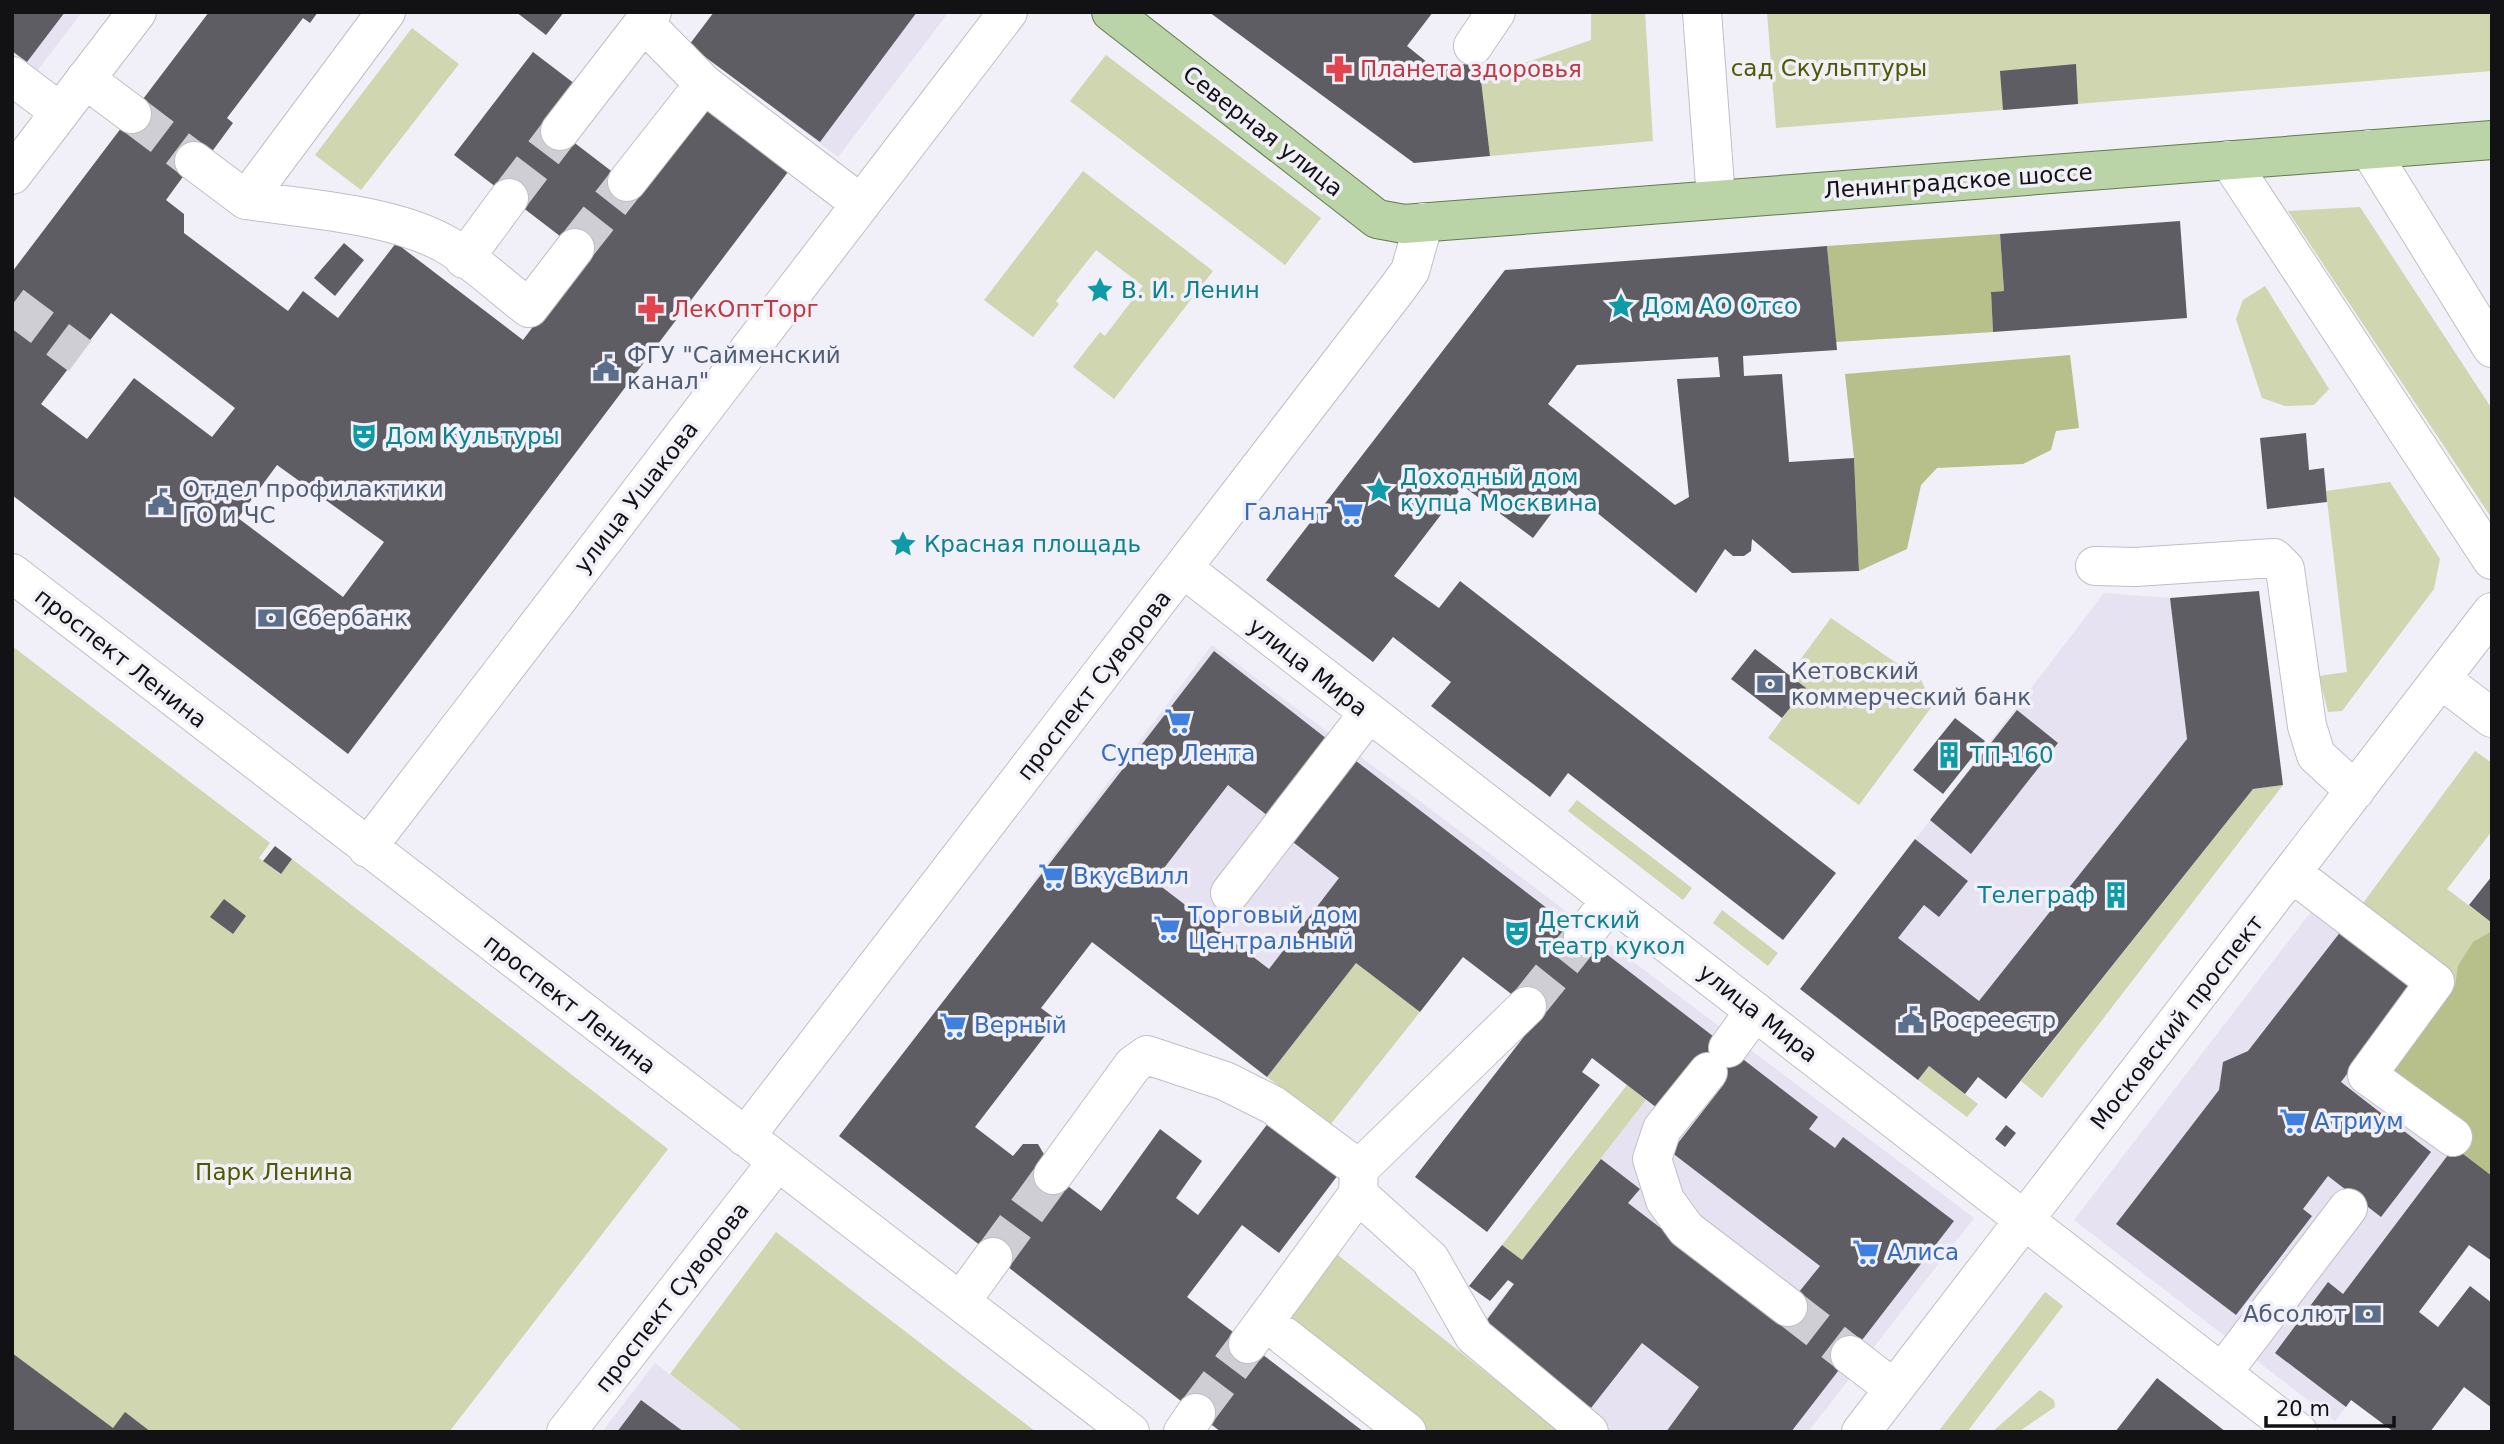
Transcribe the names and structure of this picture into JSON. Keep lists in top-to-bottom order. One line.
{"streets":{"main road":["Северная улица","Ленинградское шоссе"],"street":["улица Ушакова","проспект Ленина","улица Мира","проспект Суворова","Московский проспект"]},"crossings":[["Северная улица","Ленинградское шоссе"],["Северная улица","проспект Суворова"],["Ленинградское шоссе","проспект Суворова"],["улица Ушакова","проспект Ленина"],["проспект Ленина","проспект Суворова"],["улица Мира","проспект Суворова"],["улица Мира","Московский проспект"]],"parks":["сад Скульптуры","Парк Ленина"],"places":{"pharmacy":["Планета здоровья","ЛекОптТорг"],"place":["В. И. Ленин","Дом АО Отсо","Доходный дом купца Москвина","Красная площадь"],"public building":["ФГУ \"Сайменский канал\"","Отдел профилактики ГО и ЧС","Росреестр"],"theatre":["Дом Культуры","Детский театр кукол"],"supermarket":["Галант","Супер Лента","ВкусВилл","Торговый дом Центральный","Верный","Атриум","Алиса"],"bank":["Сбербанк","Кетовский коммерческий банк","Абсолют"],"building":["ТП-160","Телеграф"]},"scale_bar":"20 m"}
